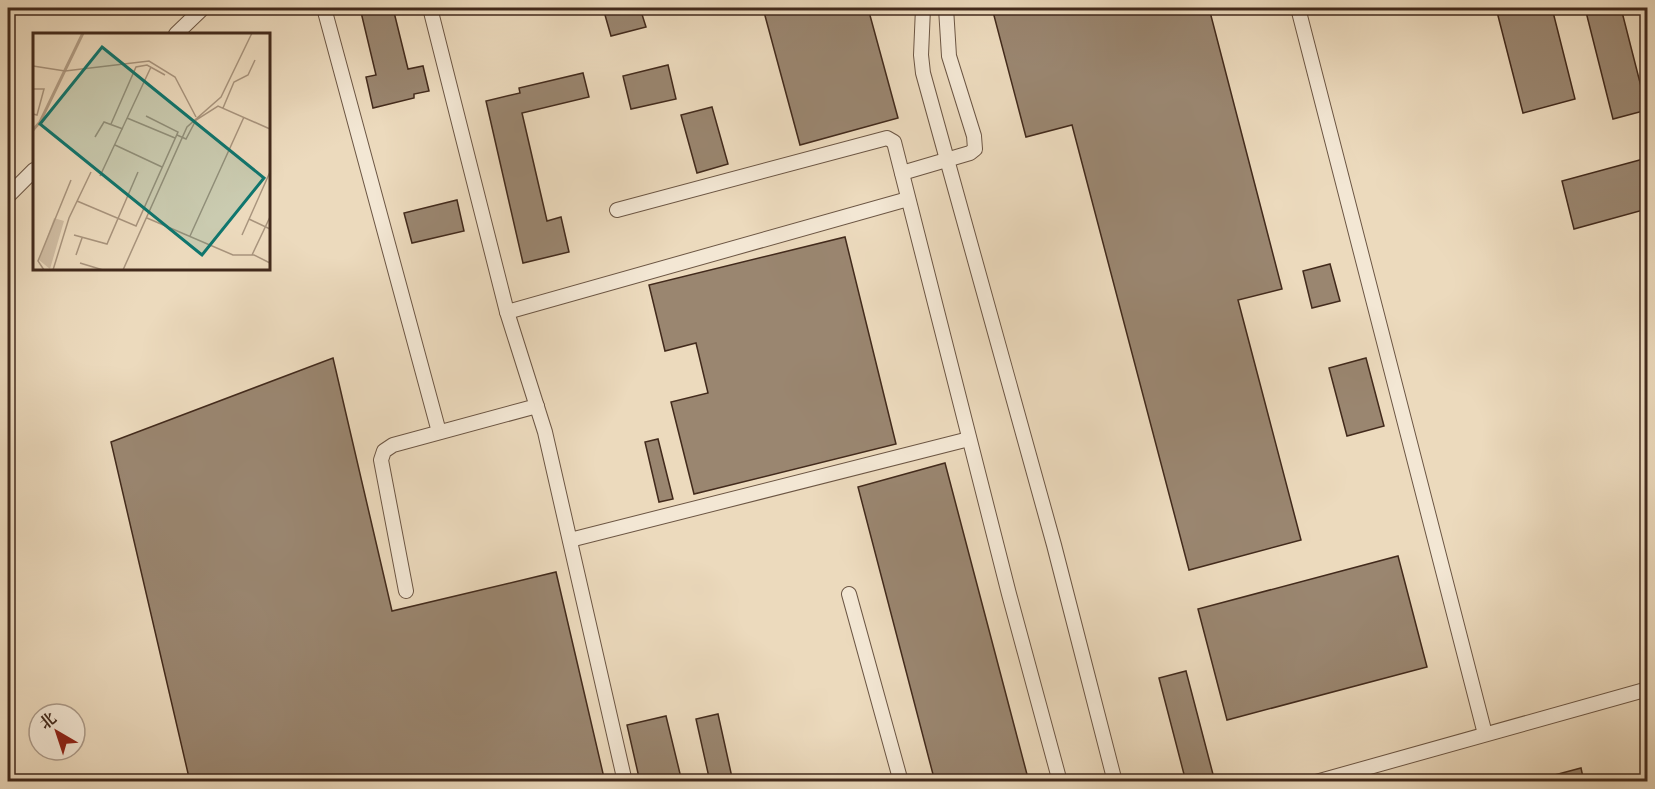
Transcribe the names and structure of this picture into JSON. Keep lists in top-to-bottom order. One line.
{"north":"top left"}
